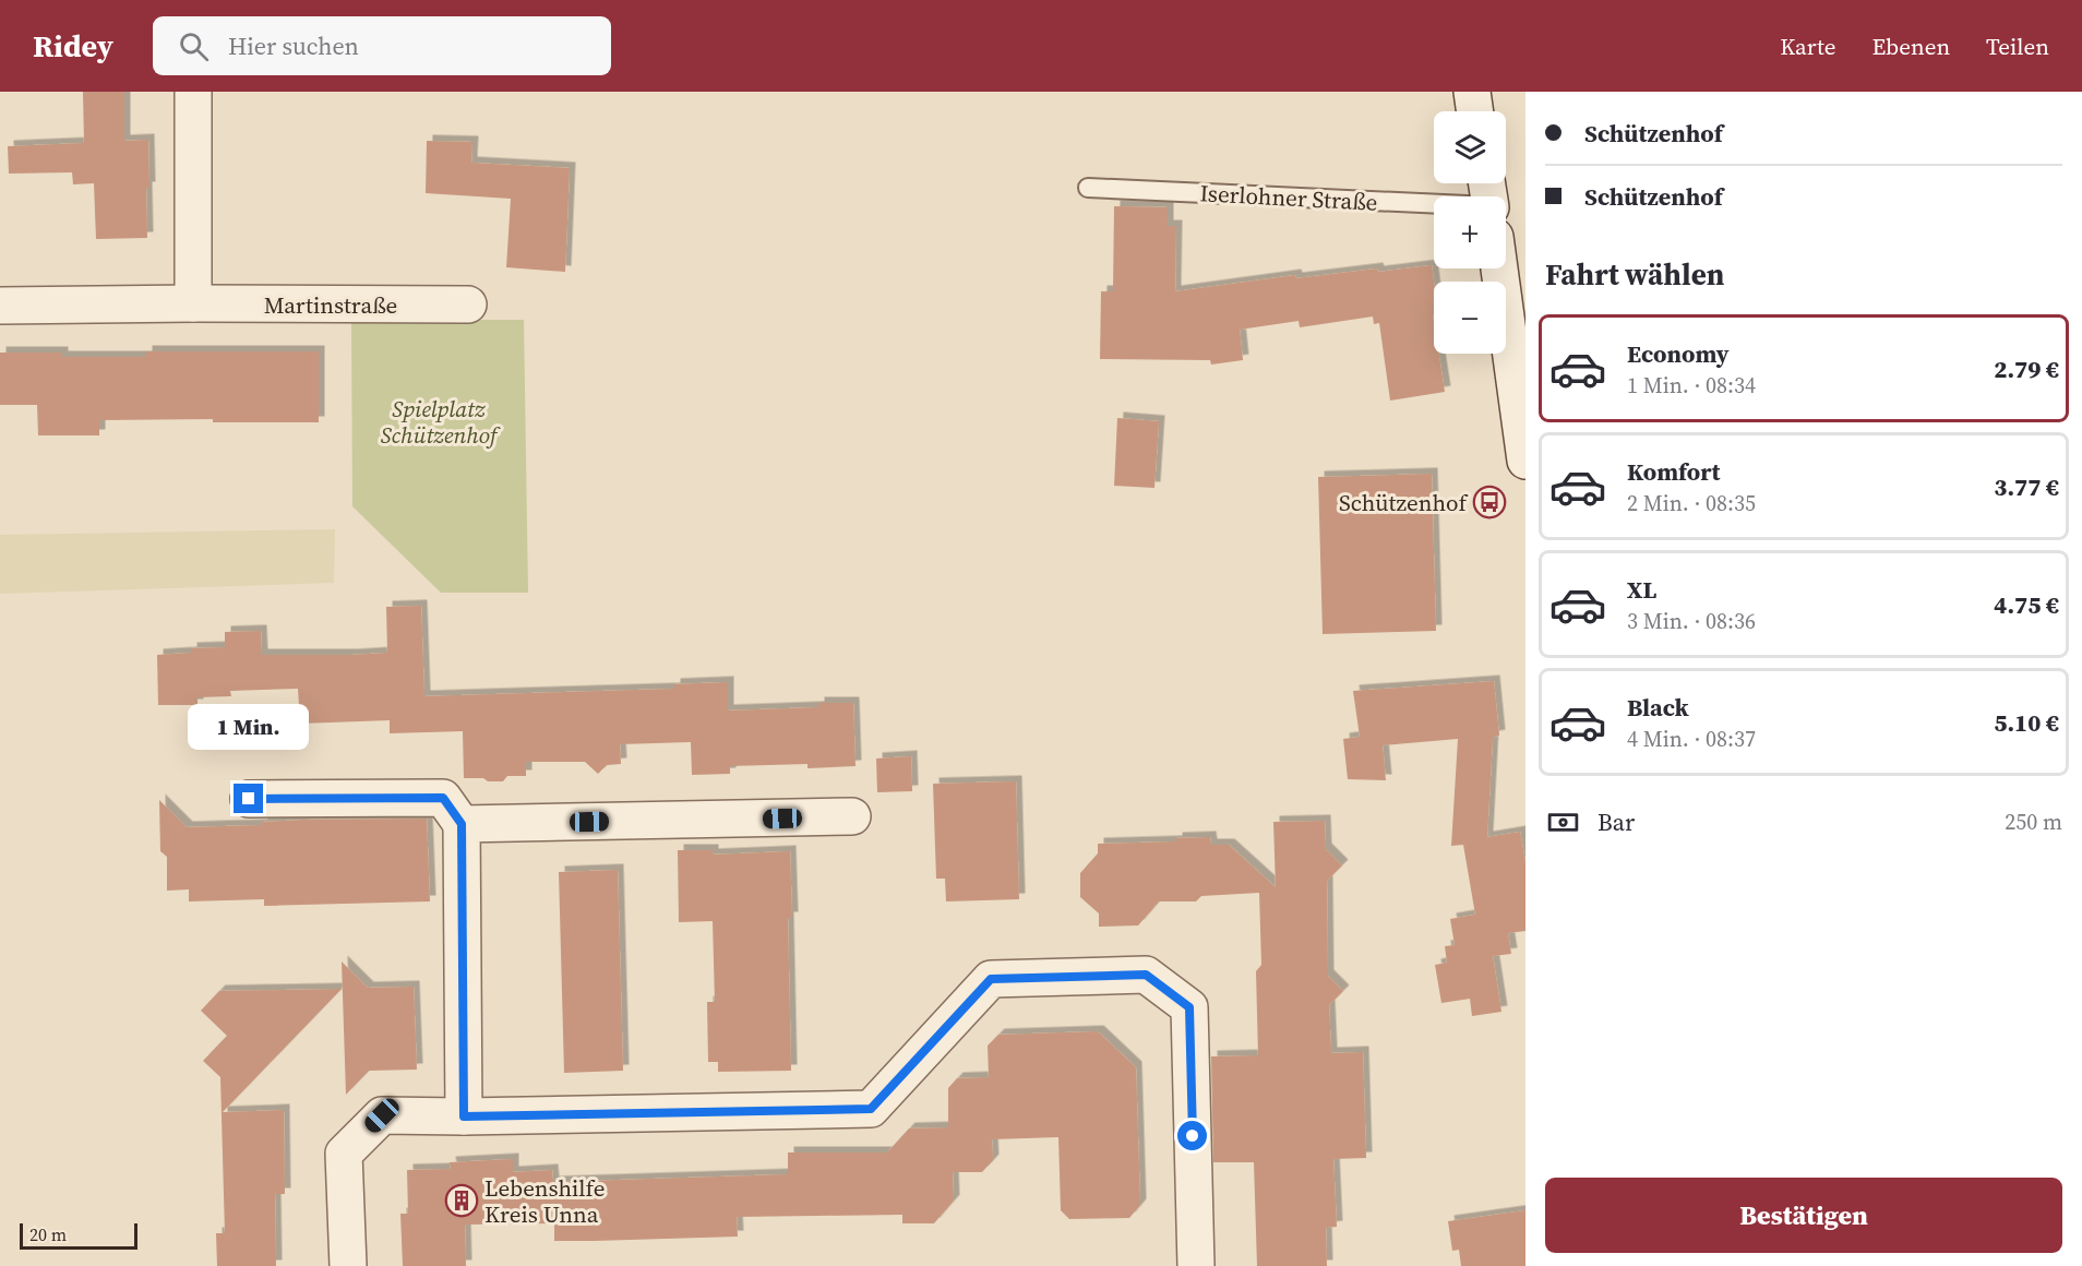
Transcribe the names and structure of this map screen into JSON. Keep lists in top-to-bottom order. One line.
{"streets":{"street":["Martinstraße"],"lane":["Iserlohner Straße"]},"parks":["Spielplatz Schützenhof"],"places":{"bus stop":["Schützenhof"],"building":["Lebenshilfe Kreis Unna"]},"scale_bar":"20 m","page":{"header":"Ridey","search":"Hier suchen","nav":["Karte","Ebenen","Teilen"],"banner":["Schützenhof","Schützenhof"],"map_buttons":["+","−"],"heading":"Fahrt wählen","list":[{"name":"Economy","note":"1 Min. · 08:34","value":"2.79 €"},{"name":"Komfort","note":"2 Min. · 08:35","value":"3.77 €"},{"name":"XL","note":"3 Min. · 08:36","value":"4.75 €"},{"name":"Black","note":"4 Min. · 08:37","value":"5.10 €"}],"bubble":"1 Min.","pay":["Bar","250 m"],"buttons":"Bestätigen","scale":"20 m"}}
